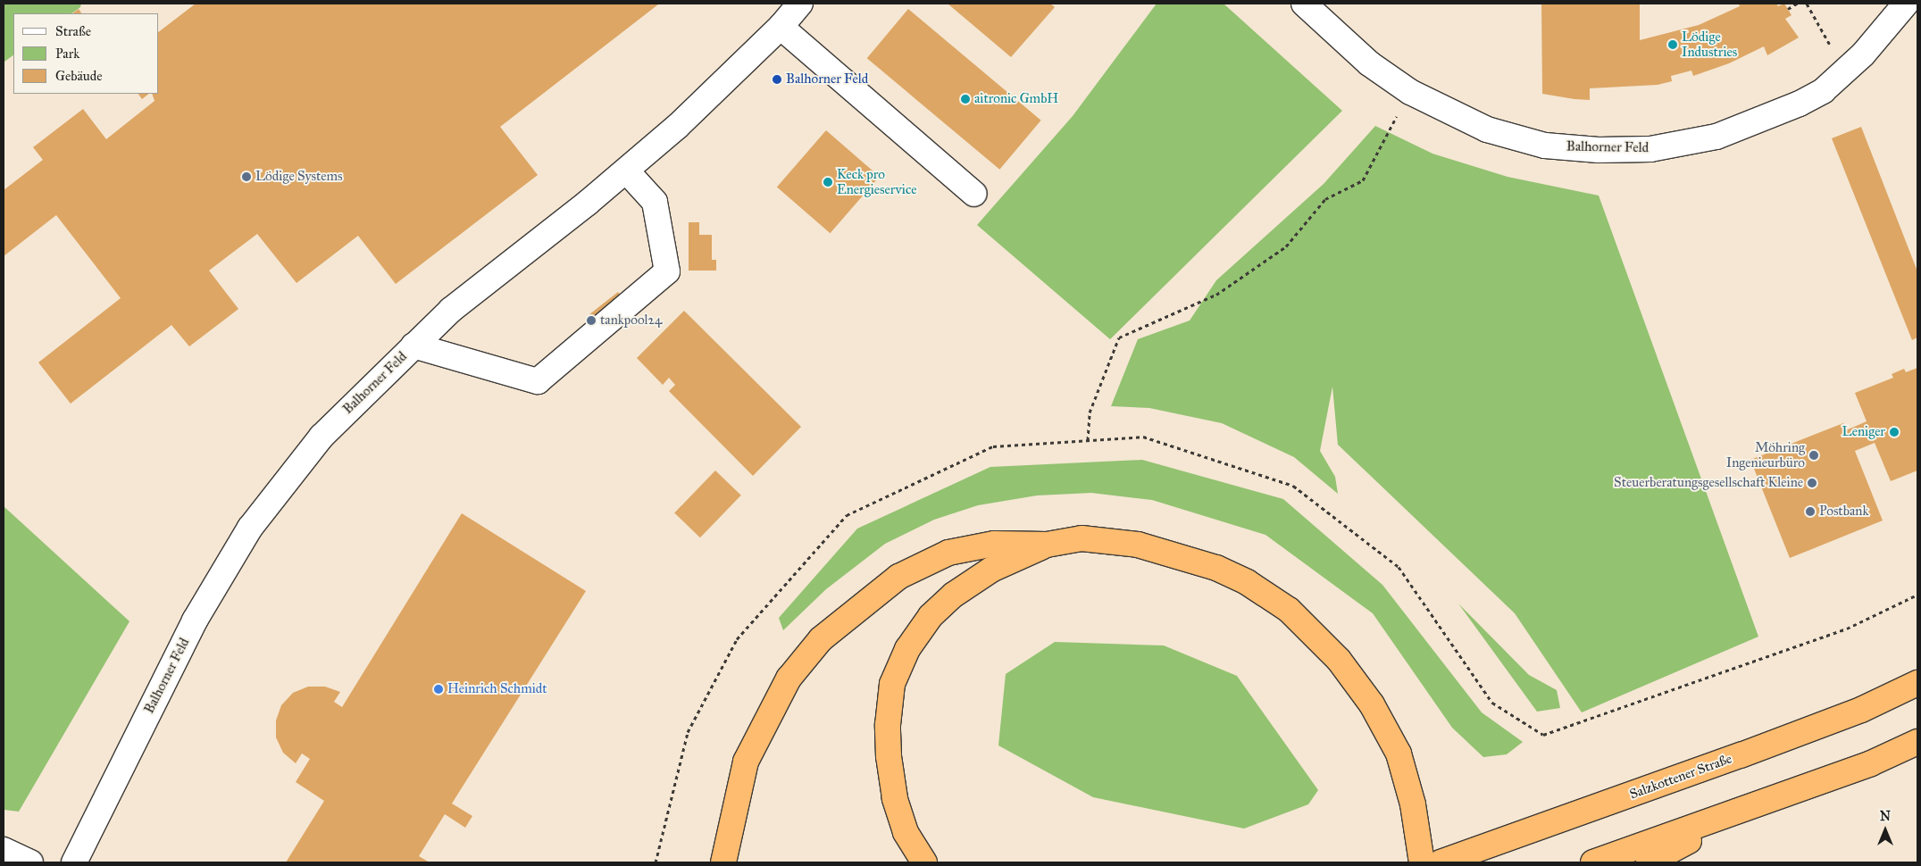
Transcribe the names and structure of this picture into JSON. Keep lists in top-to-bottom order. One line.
{"streets":{"highway":["Salzkottener Straße"],"street":["Balhorner Feld"]},"places":["Lödige Industries","Balhorner Feld","aitronic GmbH","Lödige Systems","Keck pro Energieservice","tankpool24","Leniger","Möhring Ingenieurbüro","Steuerberatungsgesellschaft Kleine","Postbank","Heinrich Schmidt"],"legend":["Straße","Park","Gebäude"],"north":"top"}
